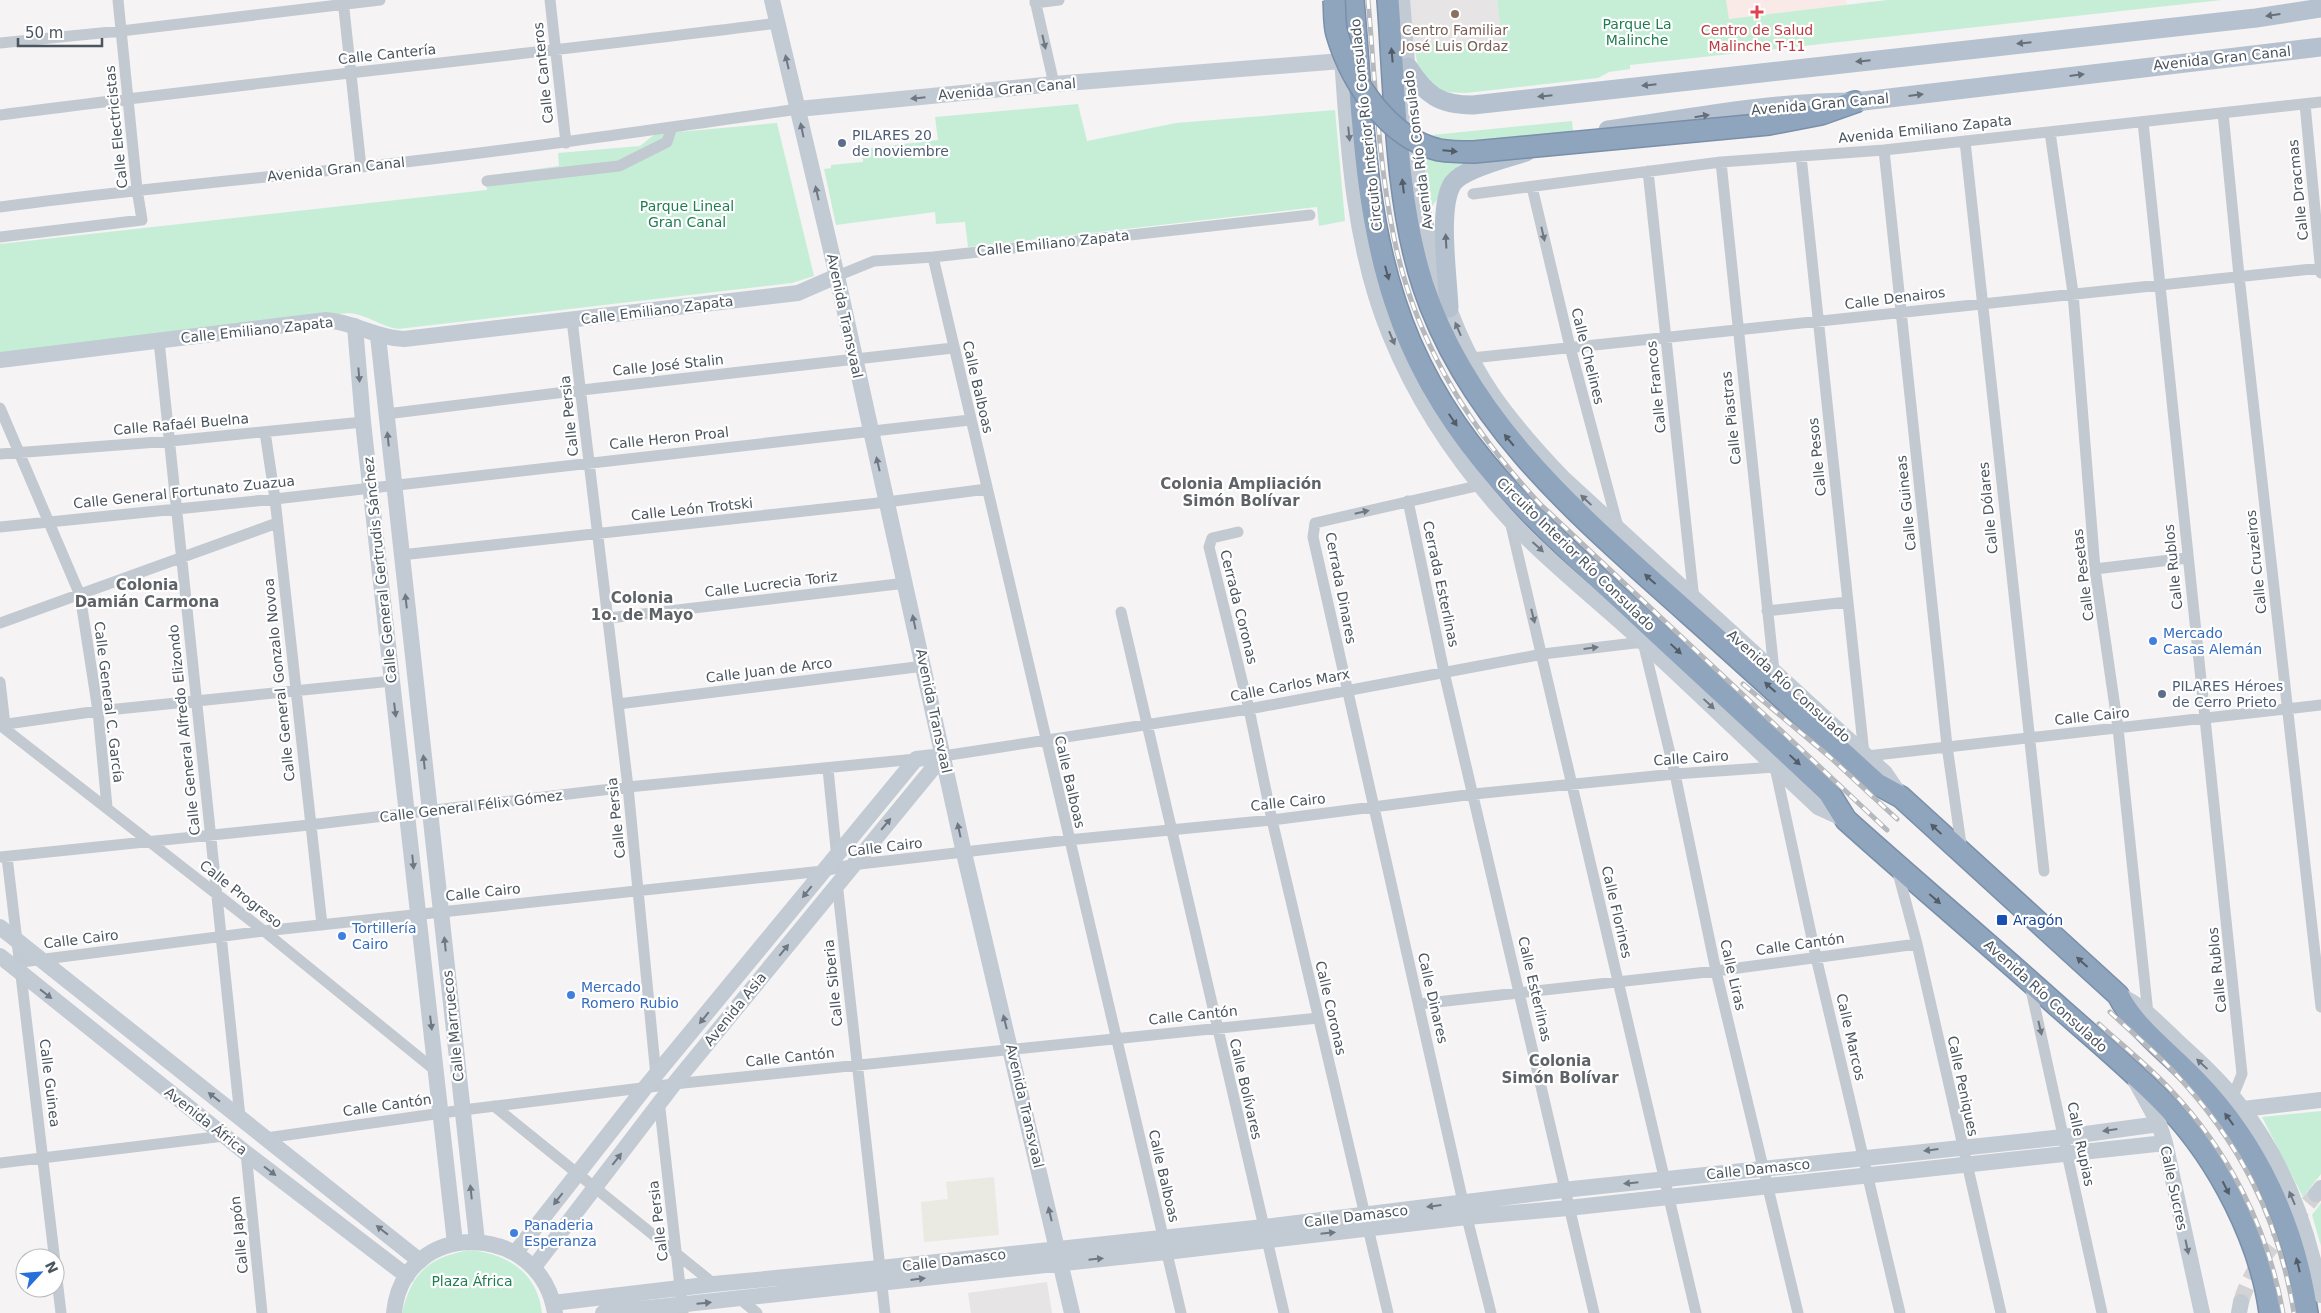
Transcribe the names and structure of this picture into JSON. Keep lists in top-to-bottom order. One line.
{"streets":{"highway":["Circuito Interior Río Consulado","Avenida Río Consulado"],"main road":["Avenida Gran Canal"],"street":["Calle Cantería","Calle Canteros","Calle Electricistas","Avenida Emiliano Zapata","Calle Dracmas","Calle Emiliano Zapata","Calle Denairos","Avenida Transvaal","Calle Chelines","Calle José Stalin","Calle Balboas","Calle Francos","Calle Persia","Calle Piastras","Calle Rafaél Buelna","Calle Heron Proal","Calle Pesos","Calle General Fortunato Zuazua","Calle Guineas","Calle Dólares","Calle León Trotski","Calle Cruzeiros","Calle Rublos","Calle General Gertrudis Sánchez","Calle Pesetas","Calle Lucrecia Toriz","Cerrada Esterlinas","Cerrada Dinares","Cerrada Coronas","Calle Juan de Arco","Calle General Gonzalo Novoa","Calle Carlos Marx","Calle General C. García","Calle Cairo","Calle General Alfredo Elizondo","Calle General Félix Gómez","Calle Progreso","Calle Florines","Calle Cantón","Calle Liras","Calle Siberia","Calle Esterlinas","Calle Dinares","Calle Coronas","Avenida Asia","Calle Marruecos","Calle Marcos","Calle Guinea","Calle Peniques","Calle Bolívares","Avenida África","Calle Rupias","Calle Damasco","Calle Sucres","Calle Japón"]},"crossings":[["Calle Cantería","Calle Canteros"],["Calle Cantería","Calle Electricistas"],["Calle Cantería","Avenida Transvaal"],["Avenida Gran Canal","Calle Canteros"],["Avenida Gran Canal","Calle Electricistas"],["Avenida Gran Canal","Avenida Río Consulado"],["Avenida Gran Canal","Avenida Transvaal"],["Circuito Interior Río Consulado","Avenida Río Consulado"],["Avenida Emiliano Zapata","Calle Dracmas"],["Avenida Emiliano Zapata","Calle Chelines"],["Avenida Emiliano Zapata","Calle Francos"],["Avenida Emiliano Zapata","Calle Piastras"],["Avenida Emiliano Zapata","Calle Pesos"],["Avenida Emiliano Zapata","Calle Guineas"],["Avenida Emiliano Zapata","Calle Dólares"],["Avenida Emiliano Zapata","Calle Cruzeiros"],["Avenida Emiliano Zapata","Calle Rublos"],["Avenida Emiliano Zapata","Calle Pesetas"],["Avenida Río Consulado","Calle Denairos"],["Avenida Río Consulado","Calle Chelines"],["Avenida Río Consulado","Calle Francos"],["Avenida Río Consulado","Calle Piastras"],["Avenida Río Consulado","Calle Pesos"],["Avenida Río Consulado","Calle Guineas"],["Avenida Río Consulado","Calle Rublos"],["Avenida Río Consulado","Calle Pesetas"],["Avenida Río Consulado","Calle Carlos Marx"],["Avenida Río Consulado","Calle Cairo"],["Avenida Río Consulado","Calle Florines"],["Avenida Río Consulado","Calle Liras"],["Avenida Río Consulado","Calle Marcos"],["Avenida Río Consulado","Calle Peniques"],["Avenida Río Consulado","Calle Rupias"],["Avenida Río Consulado","Calle Sucres"],["Calle Dracmas","Calle Denairos"],["Calle Emiliano Zapata","Avenida Transvaal"],["Calle Emiliano Zapata","Calle Balboas"],["Calle Emiliano Zapata","Calle Persia"],["Calle Emiliano Zapata","Calle General Gertrudis Sánchez"],["Calle Emiliano Zapata","Calle General Alfredo Elizondo"],["Calle Denairos","Calle Chelines"],["Calle Denairos","Calle Francos"],["Calle Denairos","Calle Piastras"],["Calle Denairos","Calle Pesos"],["Calle Denairos","Calle Guineas"],["Calle Denairos","Calle Dólares"],["Calle Denairos","Calle Cruzeiros"],["Calle Denairos","Calle Rublos"],["Calle Denairos","Calle Pesetas"],["Avenida Transvaal","Calle José Stalin"],["Avenida Transvaal","Calle Heron Proal"],["Avenida Transvaal","Calle León Trotski"],["Avenida Transvaal","Calle Lucrecia Toriz"],["Avenida Transvaal","Calle Juan de Arco"],["Avenida Transvaal","Calle Carlos Marx"],["Avenida Transvaal","Calle Cairo"],["Avenida Transvaal","Calle General Félix Gómez"],["Avenida Transvaal","Calle Cantón"],["Avenida Transvaal","Avenida Asia"],["Avenida Transvaal","Calle Damasco"],["Calle José Stalin","Calle Balboas"],["Calle José Stalin","Calle Persia"],["Calle José Stalin","Calle General Gertrudis Sánchez"],["Calle Balboas","Calle Heron Proal"],["Calle Balboas","Calle León Trotski"],["Calle Balboas","Calle Carlos Marx"],["Calle Balboas","Calle Cairo"],["Calle Balboas","Calle Cantón"],["Calle Balboas","Calle Damasco"],["Calle Persia","Calle Heron Proal"],["Calle Persia","Calle León Trotski"],["Calle Persia","Calle Lucrecia Toriz"],["Calle Persia","Calle Juan de Arco"],["Calle Persia","Calle Cairo"],["Calle Persia","Calle General Félix Gómez"],["Calle Persia","Calle Cantón"],["Calle Persia","Avenida Asia"],["Calle Persia","Calle Damasco"],["Calle Rafaél Buelna","Calle General Gertrudis Sánchez"],["Calle Rafaél Buelna","Calle General Gonzalo Novoa"],["Calle Rafaél Buelna","Calle General C. García"],["Calle Rafaél Buelna","Calle General Alfredo Elizondo"],["Calle Heron Proal","Calle General Fortunato Zuazua"],["Calle Heron Proal","Calle General Gertrudis Sánchez"],["Calle Pesos","Calle Cairo"],["Calle General Fortunato Zuazua","Calle General Gertrudis Sánchez"],["Calle General Fortunato Zuazua","Calle General Gonzalo Novoa"],["Calle General Fortunato Zuazua","Calle General C. García"],["Calle General Fortunato Zuazua","Calle General Alfredo Elizondo"],["Calle Guineas","Calle Cairo"],["Calle Dólares","Calle Cairo"],["Calle León Trotski","Calle General Gertrudis Sánchez"],["Calle Cruzeiros","Calle Cairo"],["Calle Rublos","Calle Cairo"],["Calle General Gertrudis Sánchez","Calle General Félix Gómez"],["Calle General Gertrudis Sánchez","Calle Marruecos"],["Calle Pesetas","Calle Cairo"],["Cerrada Esterlinas","Cerrada Dinares"],["Cerrada Esterlinas","Calle Carlos Marx"],["Cerrada Esterlinas","Calle Esterlinas"],["Cerrada Dinares","Calle Carlos Marx"],["Cerrada Dinares","Calle Dinares"],["Cerrada Coronas","Calle Carlos Marx"],["Cerrada Coronas","Calle Coronas"],["Calle General Gonzalo Novoa","Calle Cairo"],["Calle General Gonzalo Novoa","Calle General Félix Gómez"],["Calle Carlos Marx","Calle General Félix Gómez"],["Calle Carlos Marx","Calle Florines"],["Calle Carlos Marx","Calle Liras"],["Calle Carlos Marx","Calle Esterlinas"],["Calle Carlos Marx","Calle Dinares"],["Calle Carlos Marx","Calle Coronas"],["Calle Carlos Marx","Avenida Asia"],["Calle Carlos Marx","Calle Bolívares"],["Calle General C. García","Calle Progreso"],["Calle Cairo","Calle General Alfredo Elizondo"],["Calle Cairo","Calle Progreso"],["Calle Cairo","Calle Florines"],["Calle Cairo","Calle Liras"],["Calle Cairo","Calle Siberia"],["Calle Cairo","Calle Esterlinas"],["Calle Cairo","Calle Dinares"],["Calle Cairo","Calle Coronas"],["Calle Cairo","Avenida Asia"],["Calle Cairo","Calle Marruecos"],["Calle Cairo","Calle Marcos"],["Calle Cairo","Calle Guinea"],["Calle Cairo","Calle Bolívares"],["Calle Cairo","Avenida África"],["Calle General Alfredo Elizondo","Calle General Félix Gómez"],["Calle General Alfredo Elizondo","Calle Progreso"],["Calle General Alfredo Elizondo","Avenida África"],["Calle General Félix Gómez","Calle Progreso"],["Calle General Félix Gómez","Calle Siberia"],["Calle General Félix Gómez","Avenida Asia"],["Calle General Félix Gómez","Calle Marruecos"],["Calle General Félix Gómez","Calle Guinea"],["Calle Progreso","Calle Marruecos"],["Calle Florines","Calle Cantón"],["Calle Florines","Calle Damasco"],["Calle Cantón","Calle Liras"],["Calle Cantón","Calle Siberia"],["Calle Cantón","Calle Esterlinas"],["Calle Cantón","Calle Dinares"],["Calle Cantón","Calle Coronas"],["Calle Cantón","Avenida Asia"],["Calle Cantón","Calle Marruecos"],["Calle Cantón","Calle Marcos"],["Calle Cantón","Calle Peniques"],["Calle Cantón","Calle Bolívares"],["Calle Cantón","Avenida África"],["Calle Liras","Calle Damasco"],["Calle Siberia","Avenida Asia"],["Calle Siberia","Calle Damasco"],["Calle Esterlinas","Calle Damasco"],["Calle Dinares","Calle Damasco"],["Calle Coronas","Calle Damasco"],["Calle Marcos","Calle Damasco"],["Calle Guinea","Avenida África"],["Calle Peniques","Calle Damasco"],["Calle Bolívares","Calle Damasco"],["Avenida África","Calle Japón"],["Calle Rupias","Calle Damasco"],["Calle Damasco","Calle Sucres"]],"one_way":["Avenida Transvaal","Calle Chelines","Calle Rupias","Calle Sucres"],"districts":["Colonia Ampliación Simón Bolívar","Colonia Damián Carmona","Colonia 1o. de Mayo","Colonia Simón Bolívar"],"parks":["Parque La Malinche","Parque Lineal Gran Canal","Plaza África"],"places":{"health":["Centro de Salud Malinche T-11"],"other":["Centro Familiar José Luis Ordaz","PILARES 20 de noviembre","Mercado Casas Alemán","PILARES Héroes de Cerro Prieto","Tortillería Cairo","Mercado Romero Rubio","Panaderia Esperanza"],"transit":["Aragón"]},"scale_bar":"50 m","north":"top right"}
